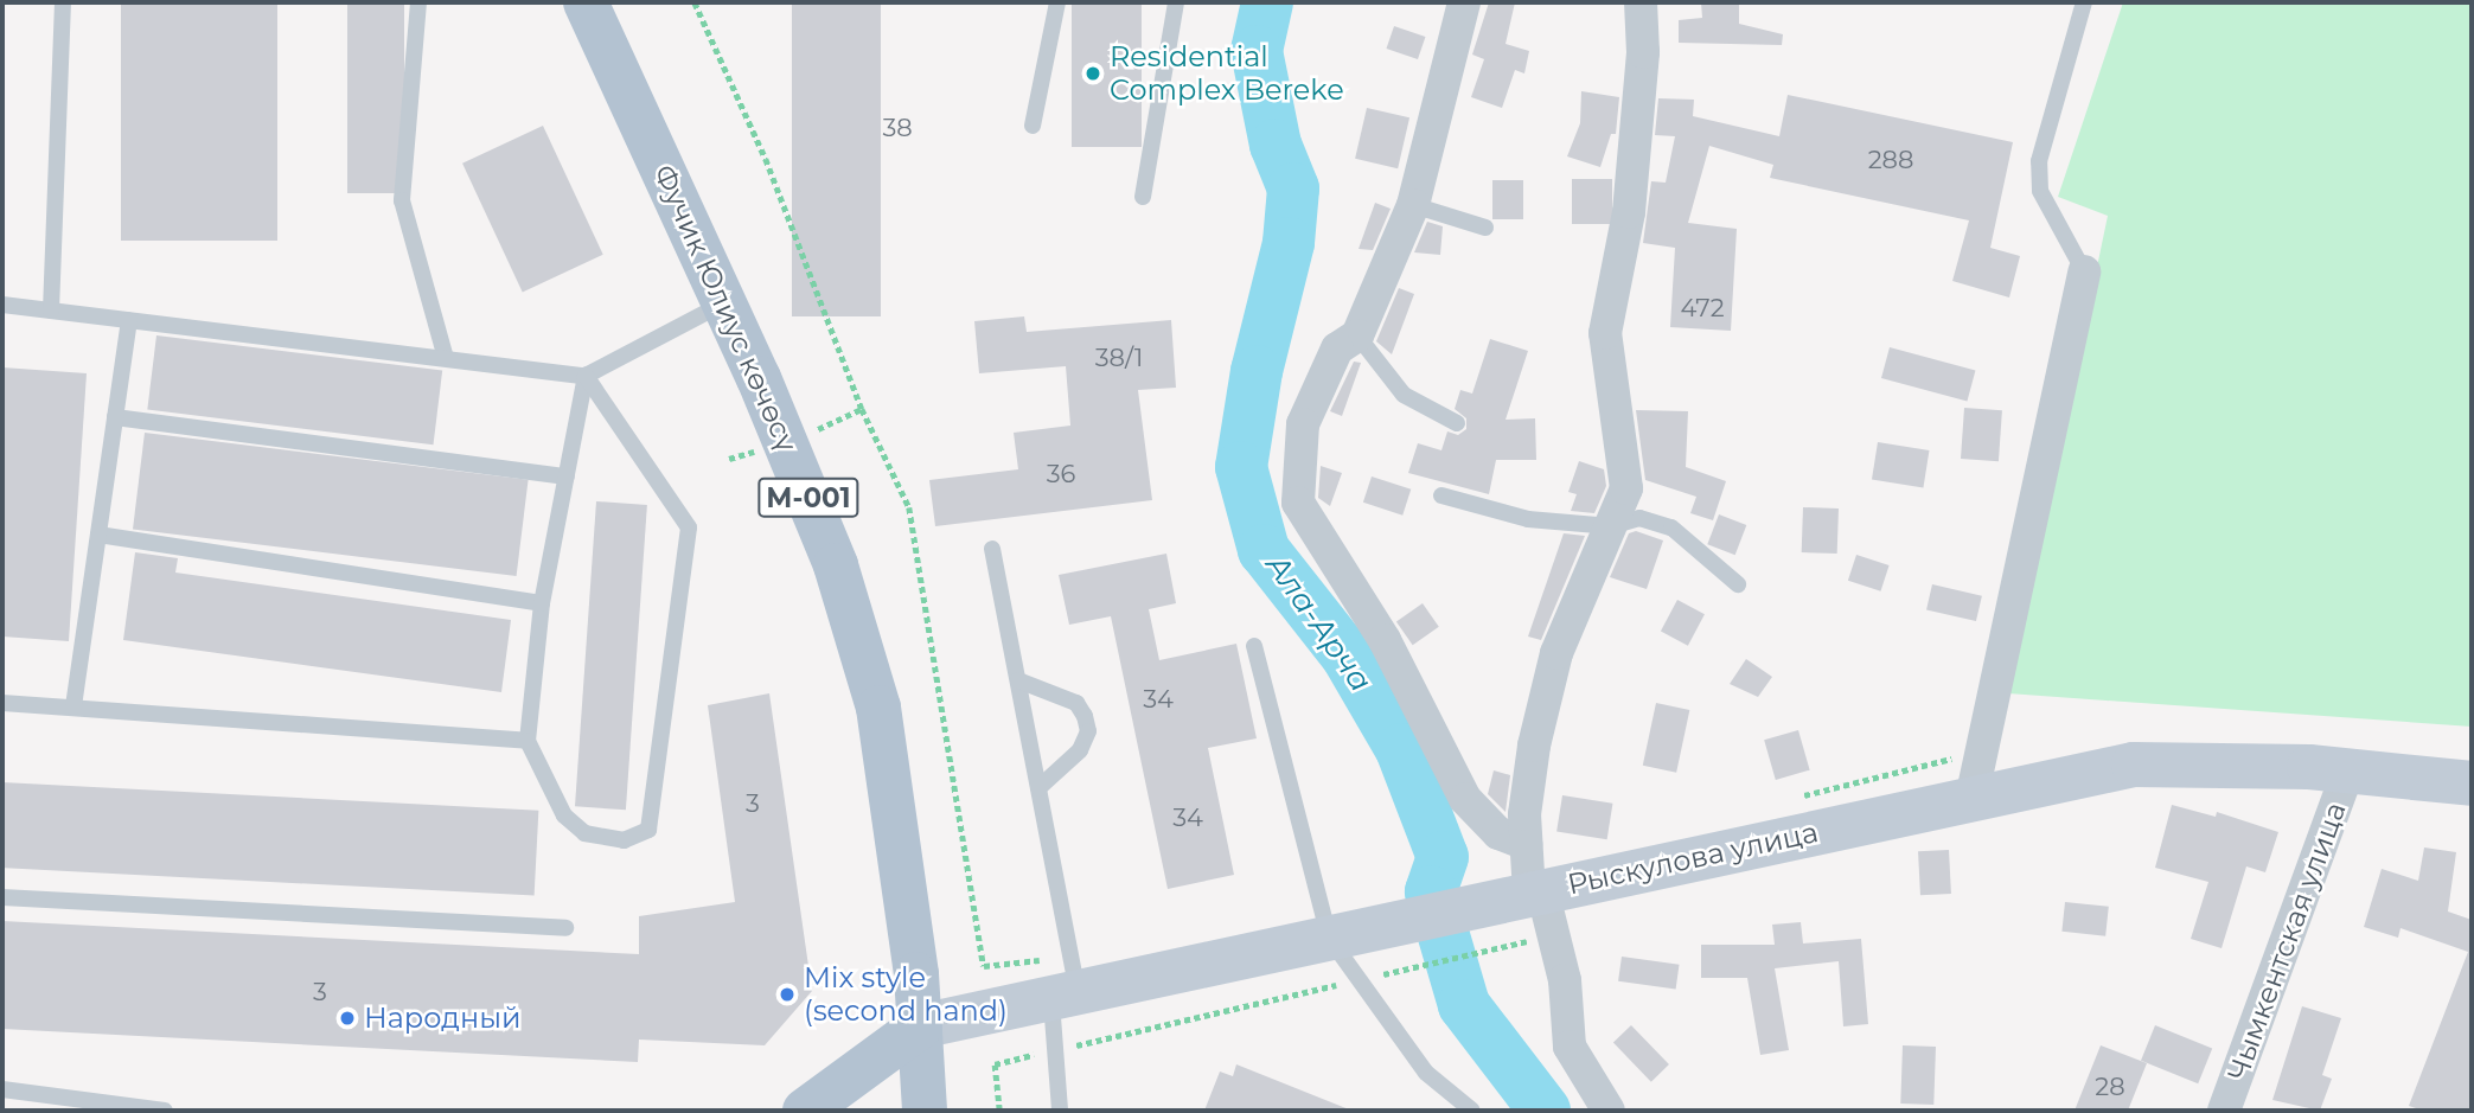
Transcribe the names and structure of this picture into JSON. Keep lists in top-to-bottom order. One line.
{"streets":{"main road":["Фучик Юлиус көчөсү","М-001","Рыскулова улица"],"street":["Чымкентская улица"]},"crossings":[["Фучик Юлиус көчөсү","Рыскулова улица"],["Рыскулова улица","Чымкентская улица"]],"water":["Ала-Арча"],"places":["Residential Complex Bereke","Mix style (second hand)","Народный"],"house_numbers":["38","288","472","38/1","36","34","3","34","3","28"]}
